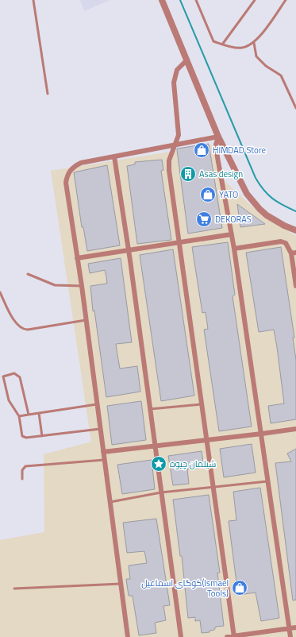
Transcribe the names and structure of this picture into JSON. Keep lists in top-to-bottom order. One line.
{"places":{"shop":["HIMDAD Store","YATO","كوگای اسماعیل(Ismael Tools)"],"building":["Asas design"],"supermarket":["DEKORAS"],"place":["شيلمان چیوه"]}}
